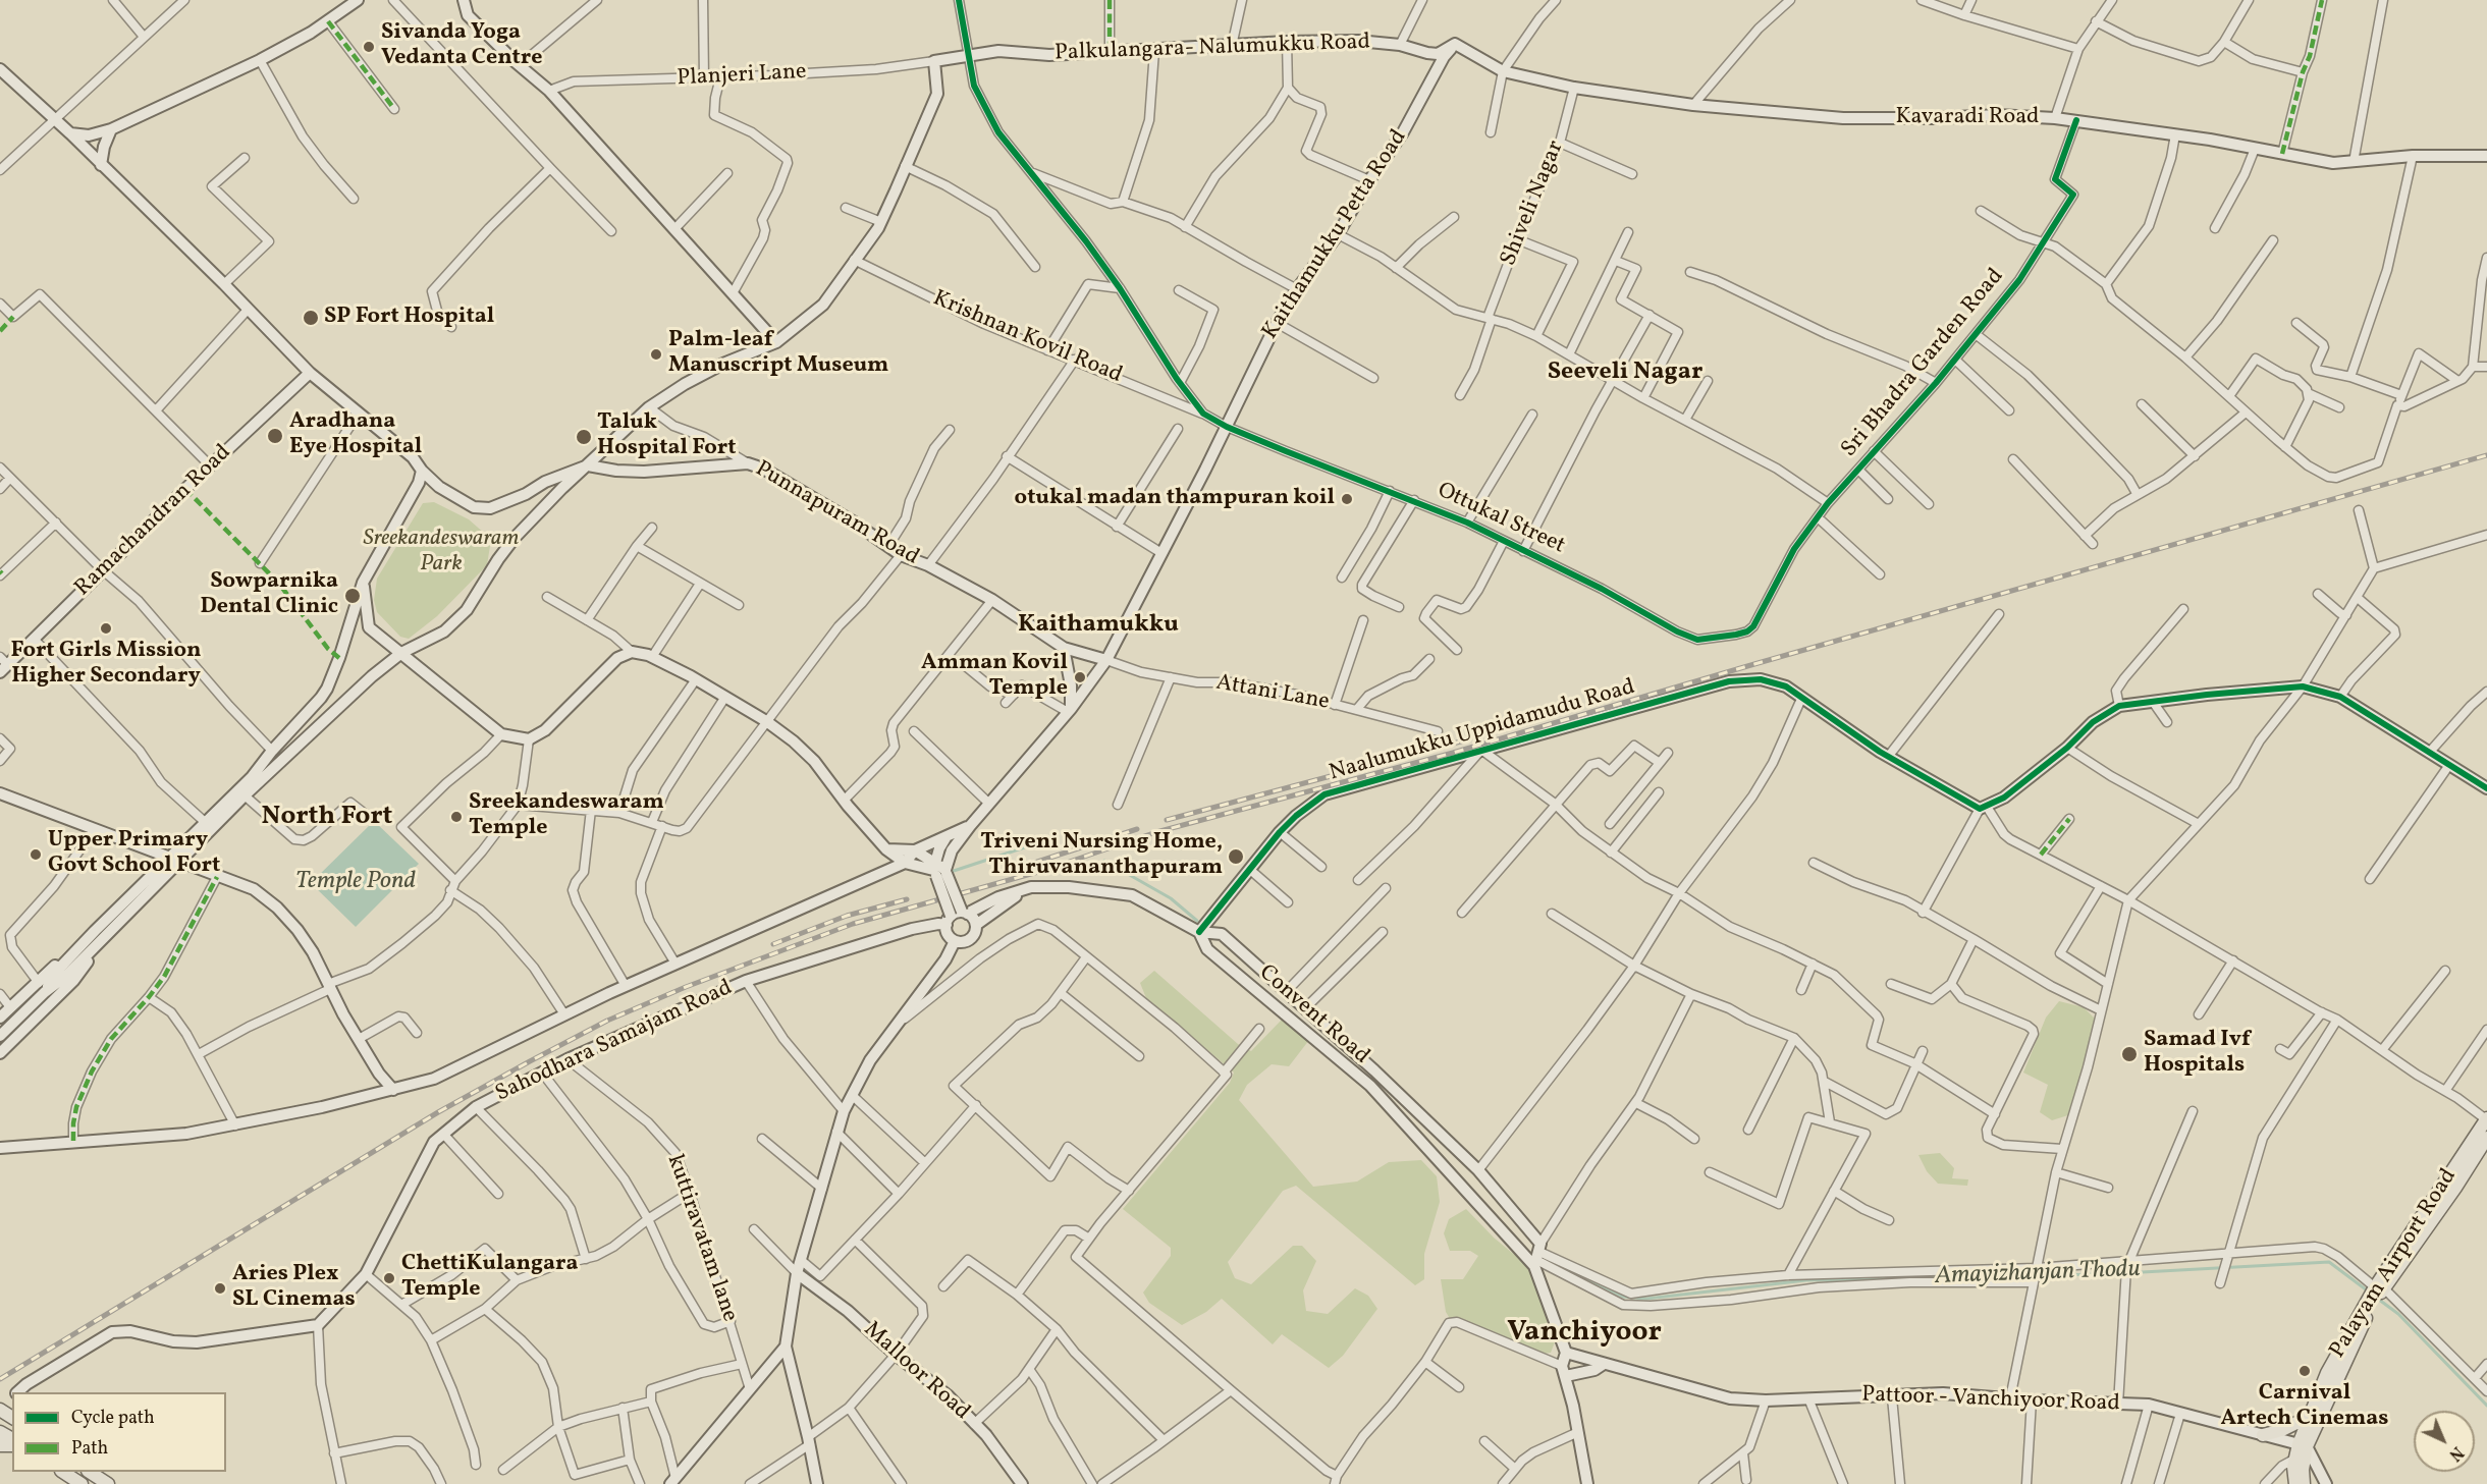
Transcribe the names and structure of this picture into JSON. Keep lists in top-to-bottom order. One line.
{"streets":{"main road":["Palkulangara- Nalumukku Road","Kavaradi Road","Kaithamukku Petta Road","Punnapuram Road","Ramachandran Road","Naalumukku Uppidamudu Road","Convent Road","Sahodhara Samajam Road","Palayam Airport Road","Malloor Road","Pattoor - Vanchiyoor Road"],"street":["Planjeri Lane","Shiveli Nagar","Krishnan Kovil Road","Sri Bhadra Garden Road","Ottukal Street","Attani Lane","kuttiravatam lane"]},"crossings":[["Palkulangara- Nalumukku Road","Planjeri Lane"],["Palkulangara- Nalumukku Road","Kavaradi Road"],["Palkulangara- Nalumukku Road","Kaithamukku Petta Road"],["Kavaradi Road","Shiveli Nagar"],["Kavaradi Road","Kaithamukku Petta Road"],["Kavaradi Road","Sri Bhadra Garden Road"],["Kaithamukku Petta Road","Krishnan Kovil Road"],["Kaithamukku Petta Road","Punnapuram Road"],["Kaithamukku Petta Road","Ottukal Street"],["Kaithamukku Petta Road","Attani Lane"],["Krishnan Kovil Road","Ottukal Street"],["Sri Bhadra Garden Road","Ottukal Street"],["Punnapuram Road","Attani Lane"],["Naalumukku Uppidamudu Road","Convent Road"],["Convent Road","Sahodhara Samajam Road"],["Convent Road","Pattoor - Vanchiyoor Road"],["Sahodhara Samajam Road","kuttiravatam lane"],["Palayam Airport Road","Pattoor - Vanchiyoor Road"]],"districts":["Seeveli Nagar","Kaithamukku","North Fort","Vanchiyoor"],"water":["Temple Pond","Amayizhanjan Thodu"],"parks":["Sreekandeswaram Park"],"places":["Sivanda Yoga Vedanta Centre","SP Fort Hospital","Palm-leaf Manuscript Museum","Aradhana Eye Hospital","Taluk Hospital Fort","otukal madan thampuran koil","Sowparnika Dental Clinic","Fort Girls Mission Higher Secondary","Amman Kovil Temple","Sreekandeswaram Temple","Upper Primary Govt School Fort","Triveni Nursing Home, Thiruvananthapuram","Samad Ivf Hospitals","ChettiKulangara Temple","Aries Plex SL Cinemas","Carnival Artech Cinemas"],"legend":["Cycle path","Path"],"north":"bottom right"}
